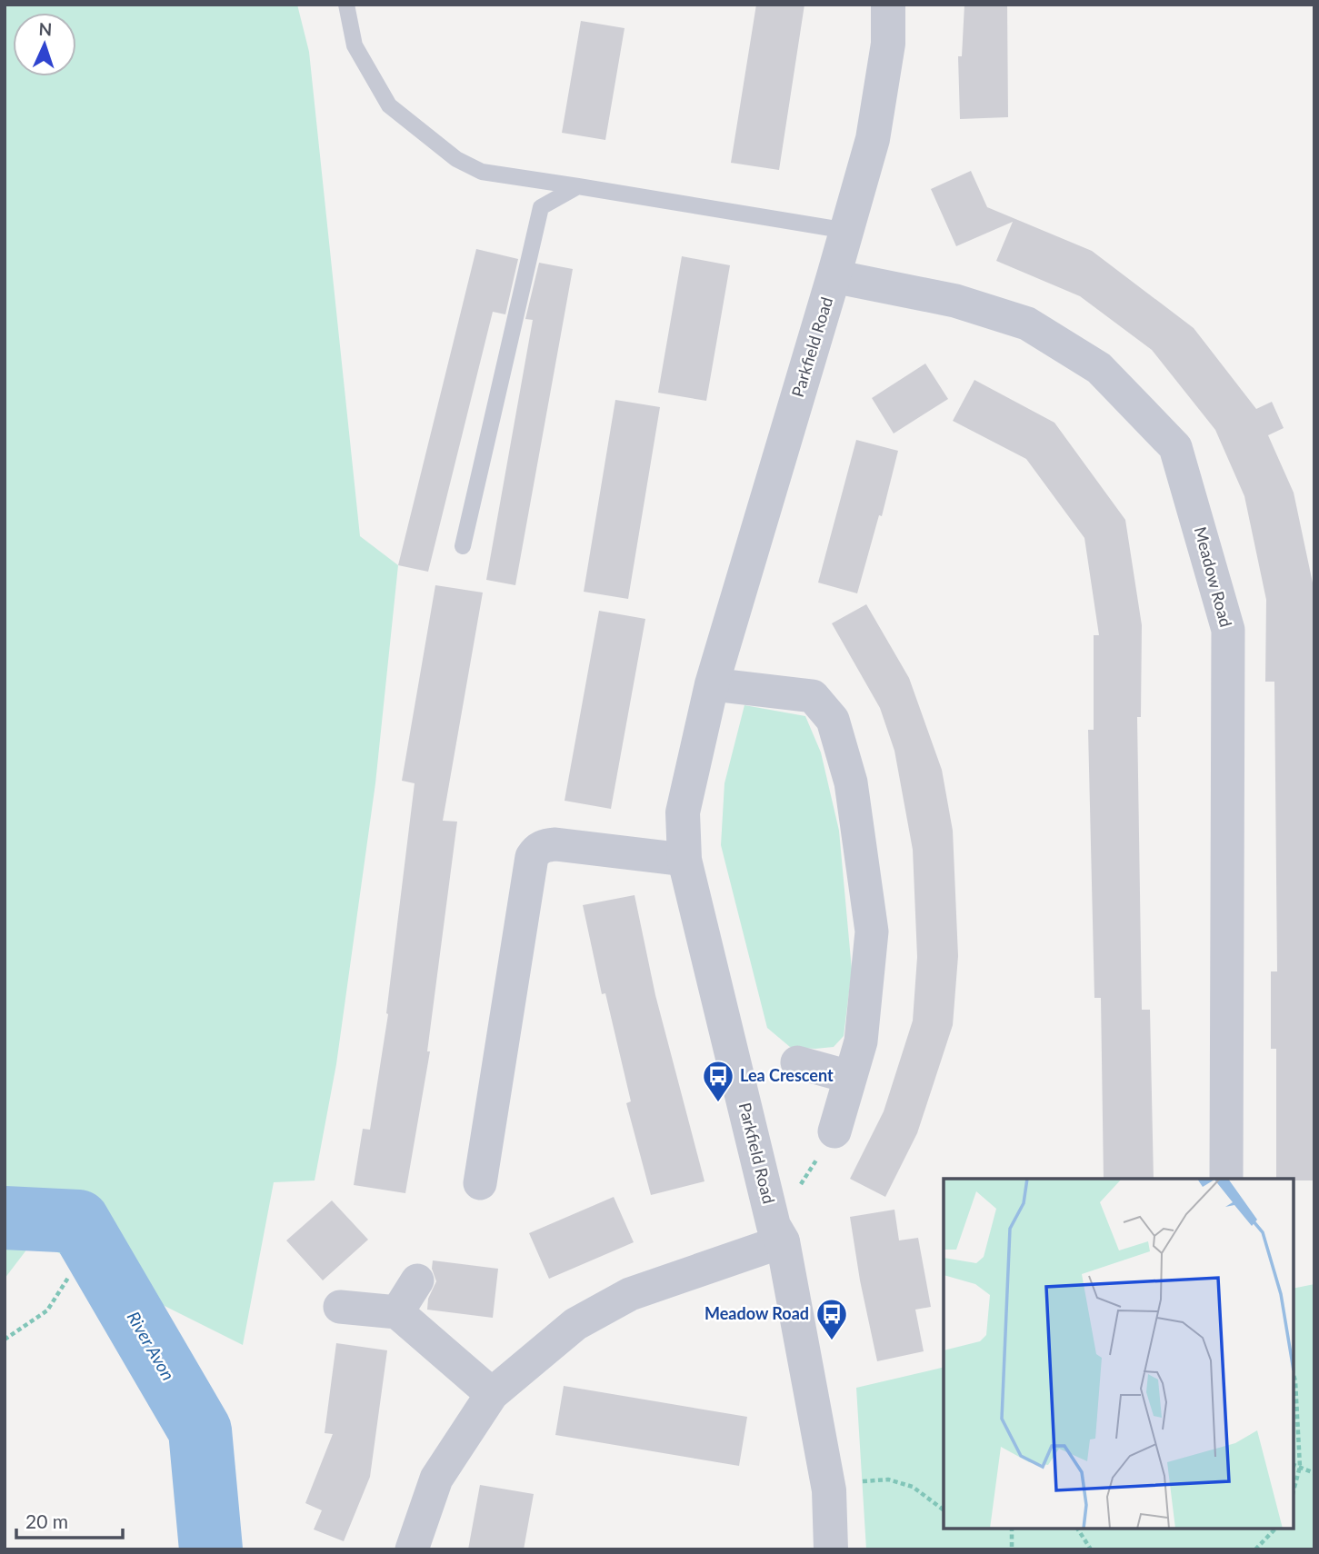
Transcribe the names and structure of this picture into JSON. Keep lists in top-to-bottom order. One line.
{"streets":{"street":["Parkfield Road","Meadow Road"]},"crossings":[["Parkfield Road","Meadow Road"]],"water":["River Avon"],"places":{"bus stop":["Lea Crescent","Meadow Road"]},"scale_bar":"20 m","north":"top"}
